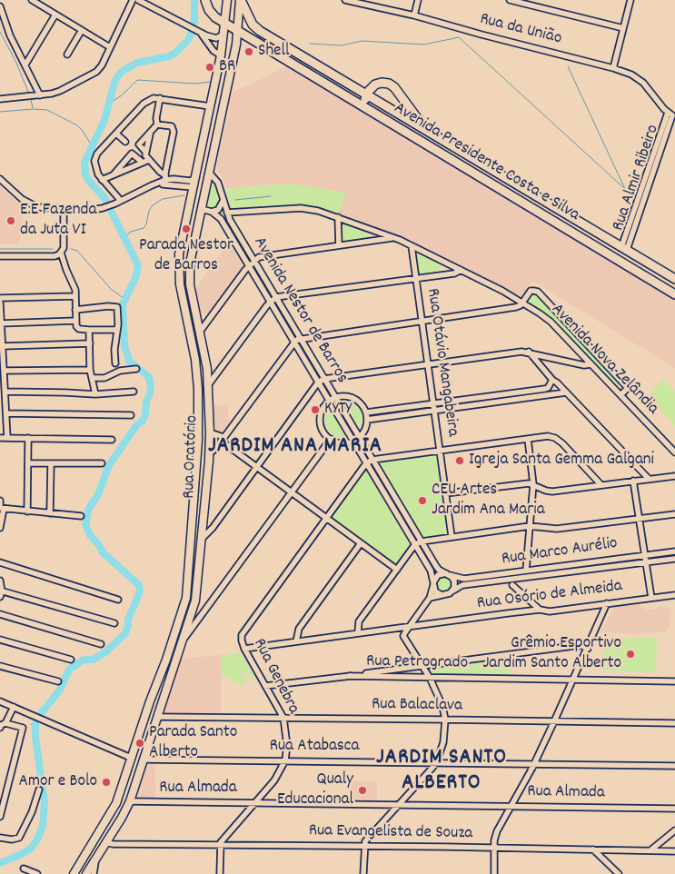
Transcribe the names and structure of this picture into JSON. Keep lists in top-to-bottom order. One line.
{"streets":{"highway":["Avenida Presidente Costa e Silva"],"main road":["Rua Oratório"],"street":["Rua da União","Rua Almir Ribeiro","Avenida Nestor de Barros","Avenida Nova Zelândia","Rua Otávio Mangabeira","Rua Marco Aurélio","Rua Osório de Almeida","Rua Petrogrado","Rua Genebra","Rua Balaclava","Rua Atabasca","Rua Almada","Rua Evangelista de Souza"]},"crossings":[["Rua da União","Rua Almir Ribeiro"],["Avenida Presidente Costa e Silva","Rua Almir Ribeiro"],["Avenida Presidente Costa e Silva","Rua Oratório"],["Avenida Nestor de Barros","Rua Oratório"],["Avenida Nestor de Barros","Rua Marco Aurélio"],["Avenida Nestor de Barros","Rua Genebra"],["Rua Oratório","Rua Balaclava"],["Rua Oratório","Rua Atabasca"],["Rua Oratório","Rua Almada"],["Rua Oratório","Rua Evangelista de Souza"],["Rua Osório de Almeida","Rua Genebra"],["Rua Genebra","Rua Balaclava"],["Rua Genebra","Rua Atabasca"],["Rua Genebra","Rua Almada"],["Rua Genebra","Rua Evangelista de Souza"]],"districts":["JARDIM ANA MARIA","JARDIM SANTO ALBERTO"],"places":["Shell","BR","E.E Fazenda da Juta VI","Parada Nestor de Barros","KYTY","Igreja Santa Gemma Galgani","CEU Artes Jardim Ana Maria","Grêmio Esportivo Jardim Santo Alberto","Parada Santo Alberto","Amor e Bolo","Qualy Educacional"]}
